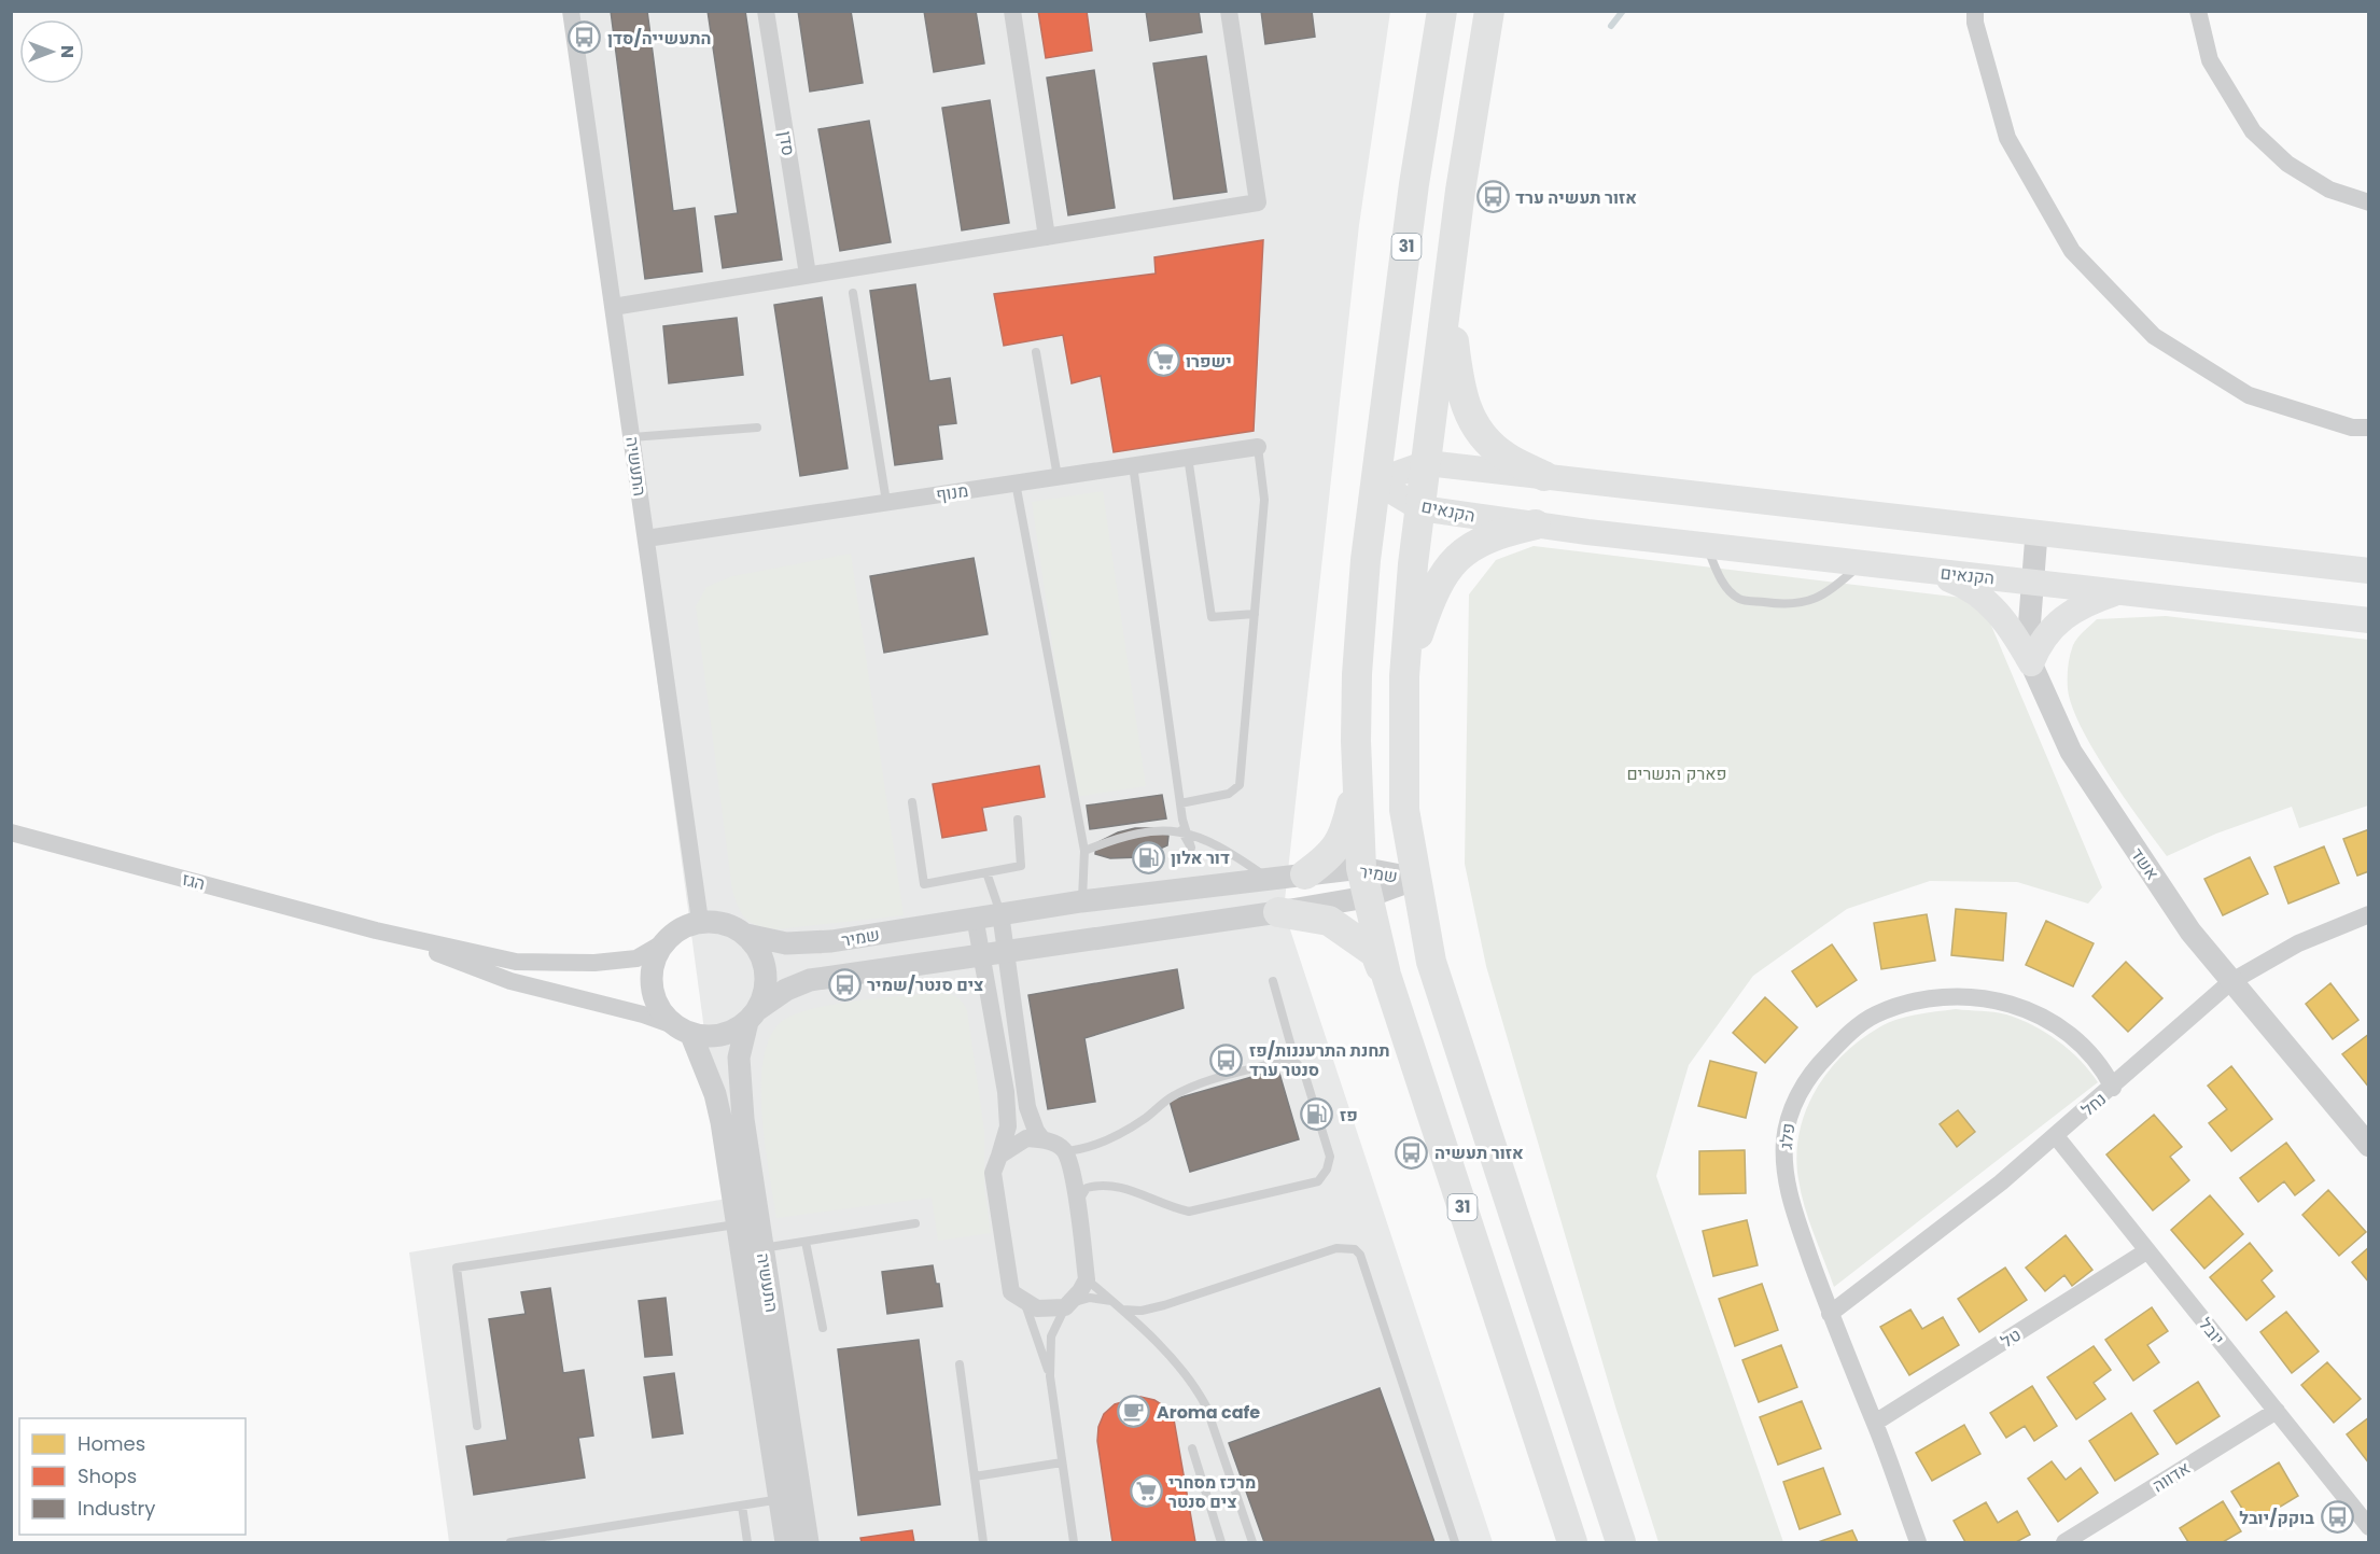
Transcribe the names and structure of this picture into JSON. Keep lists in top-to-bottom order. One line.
{"streets":{"highway":["31"],"main road":["הקנאים"],"street":["סדן","התעשיה","מנוף","אשד","שמיר","הגז","נחל","פלג","יובל","טל","אדווה"]},"crossings":[["31","הקנאים"],["31","שמיר"],["התעשיה","מנוף"],["התעשיה","שמיר"],["התעשיה","הגז"],["הקנאים","אשד"],["אשד","נחל"],["שמיר","הגז"],["נחל","פלג"],["נחל","יובל"],["פלג","טל"],["יובל","טל"],["יובל","אדווה"]],"parks":["פארק הנשרים"],"places":{"bus stop":["התעשייה/סדן","אזור תעשיה ערד","צים סנטר/שמיר","תחנת התרעננות/פז סנטר ערד","אזור תעשיה","בוקק/יובל"],"supermarket":["ישפרו","מרכז מסחרי צים סנטר"],"fuel station":["דור אלון","פז"],"cafe":["Aroma cafe"]},"legend":["Homes","Shops","Industry"],"north":"right"}
